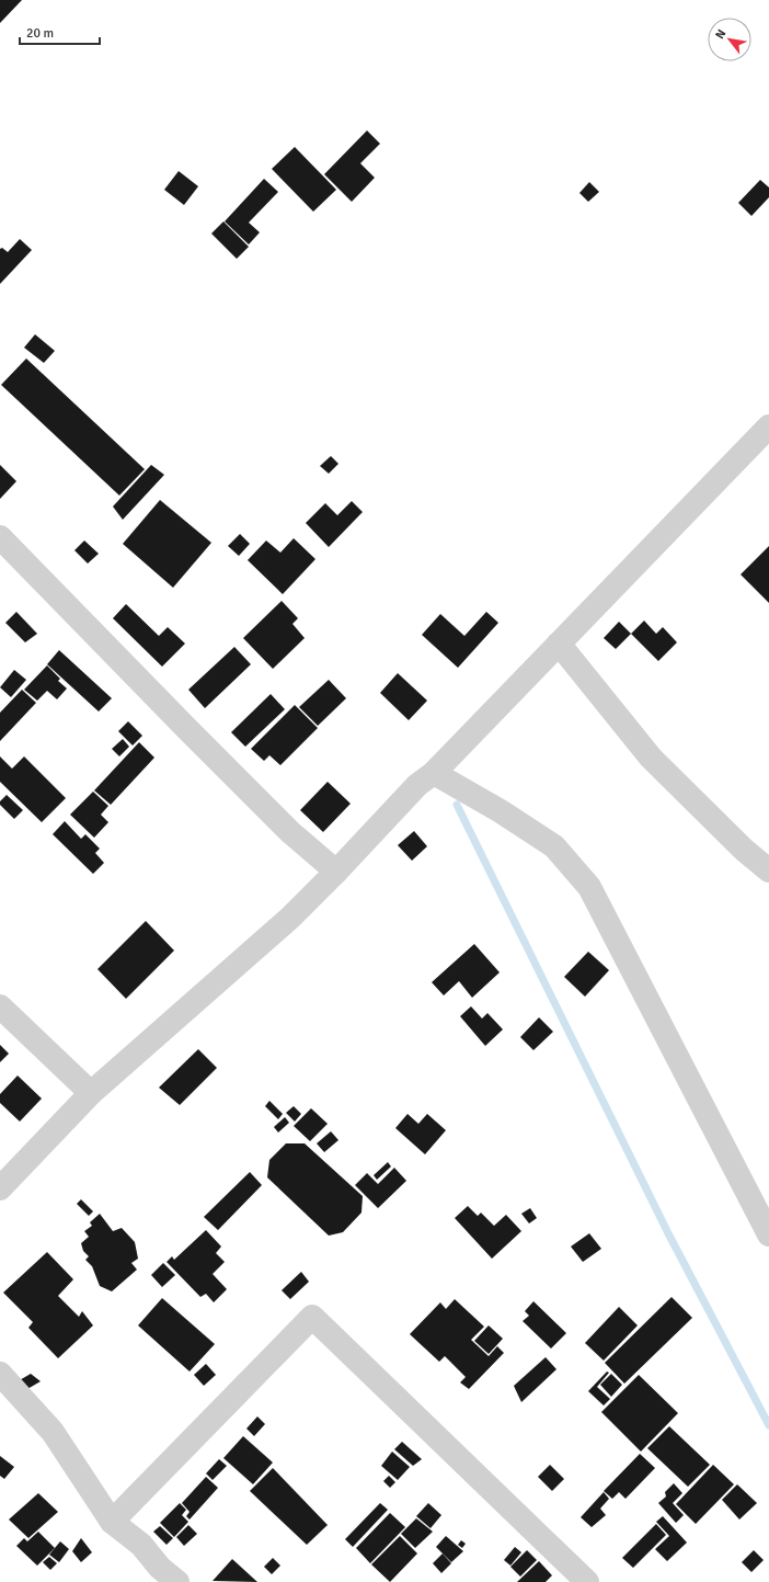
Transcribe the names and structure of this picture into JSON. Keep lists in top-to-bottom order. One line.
{"scale_bar":"20 m","north":"top left"}
